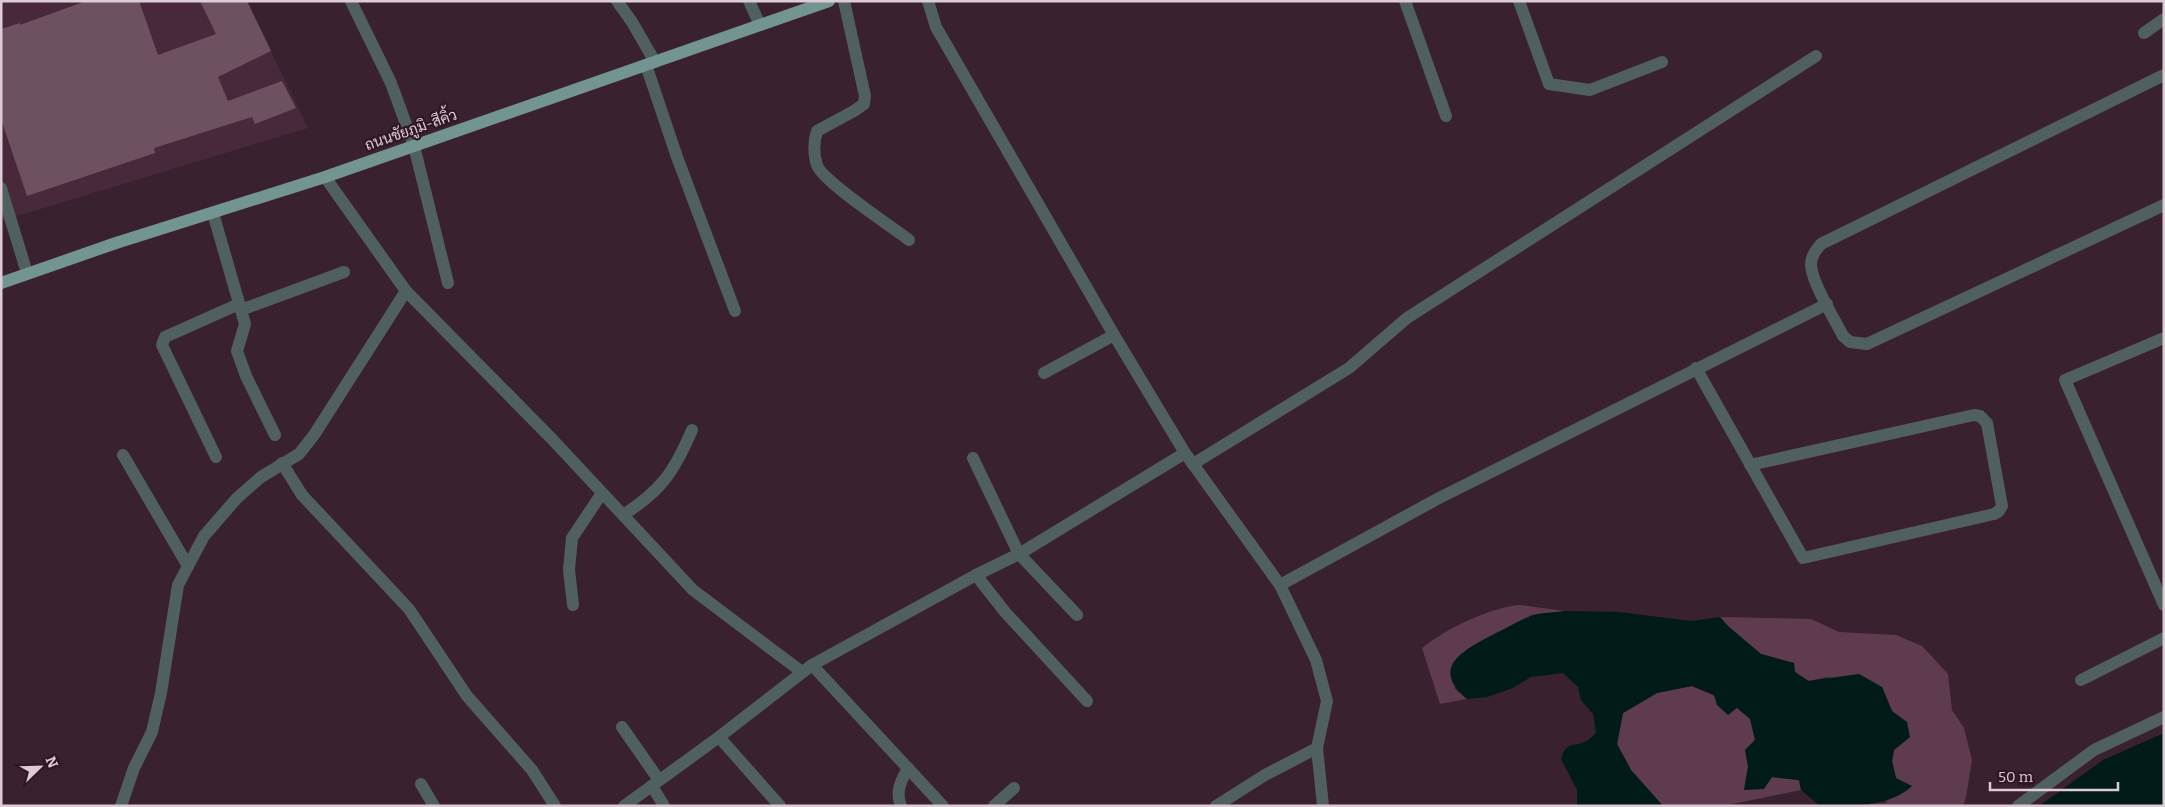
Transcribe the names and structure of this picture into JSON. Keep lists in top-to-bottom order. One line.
{"streets":{"main road":["ถนนชัยภูมิ-สีคิ้ว"]},"scale_bar":"50 m","north":"top right"}
